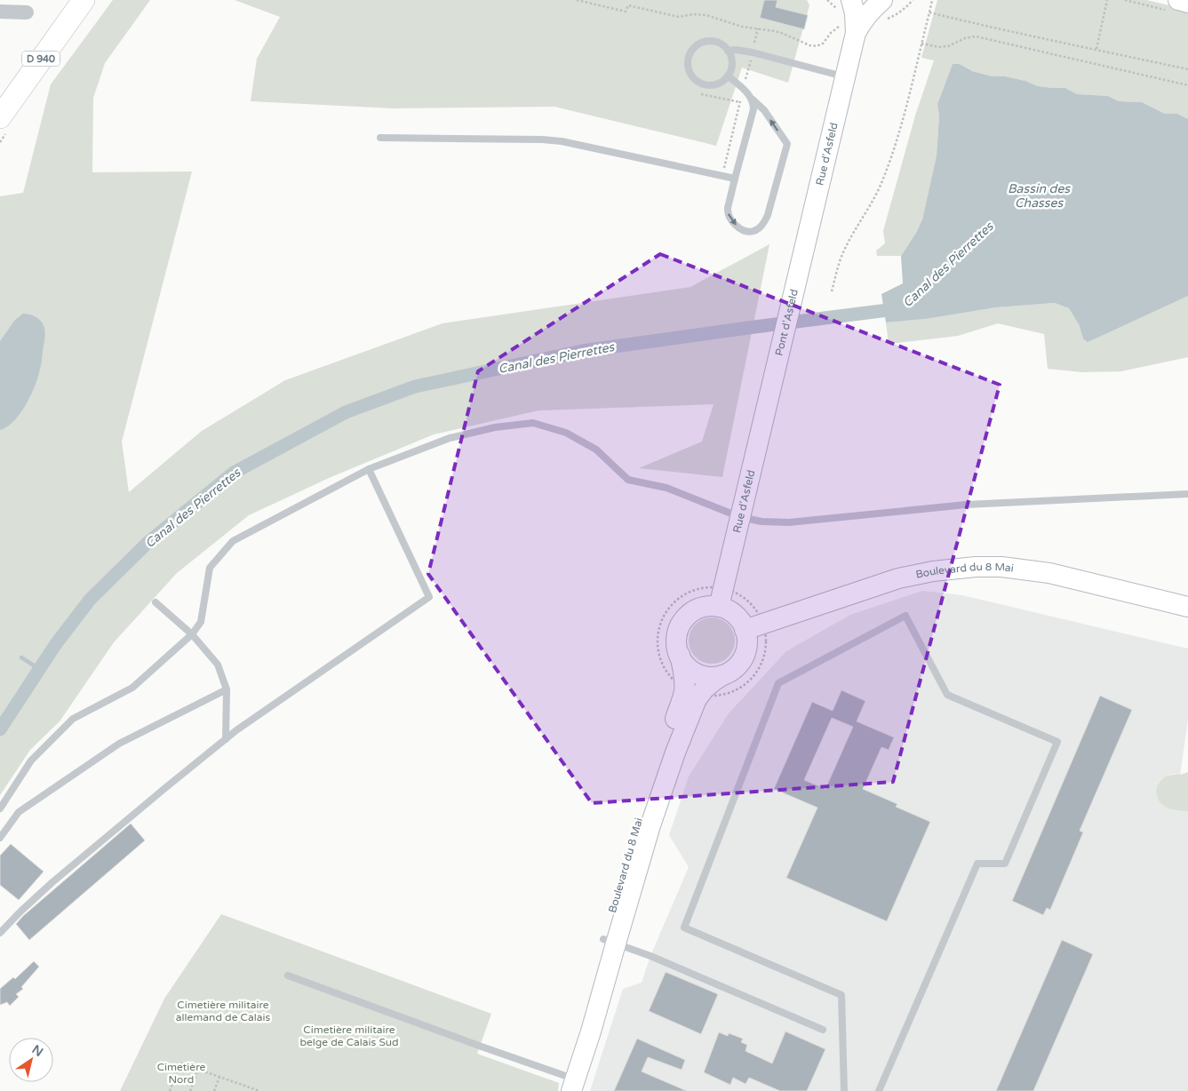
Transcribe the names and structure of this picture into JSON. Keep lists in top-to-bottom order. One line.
{"streets":{"main road":["D 940"],"street":["Rue d'Asfeld","Pont d'Asfeld","Boulevard du 8 Mai"]},"crossings":[["Rue d'Asfeld","Pont d'Asfeld"],["Rue d'Asfeld","Boulevard du 8 Mai"]],"water":["Bassin des Chasses","Canal des Pierrettes"],"parks":["Cimetière militaire allemand de Calais","Cimetière militaire belge de Calais Sud","Cimetière Nord"],"north":"top right"}
